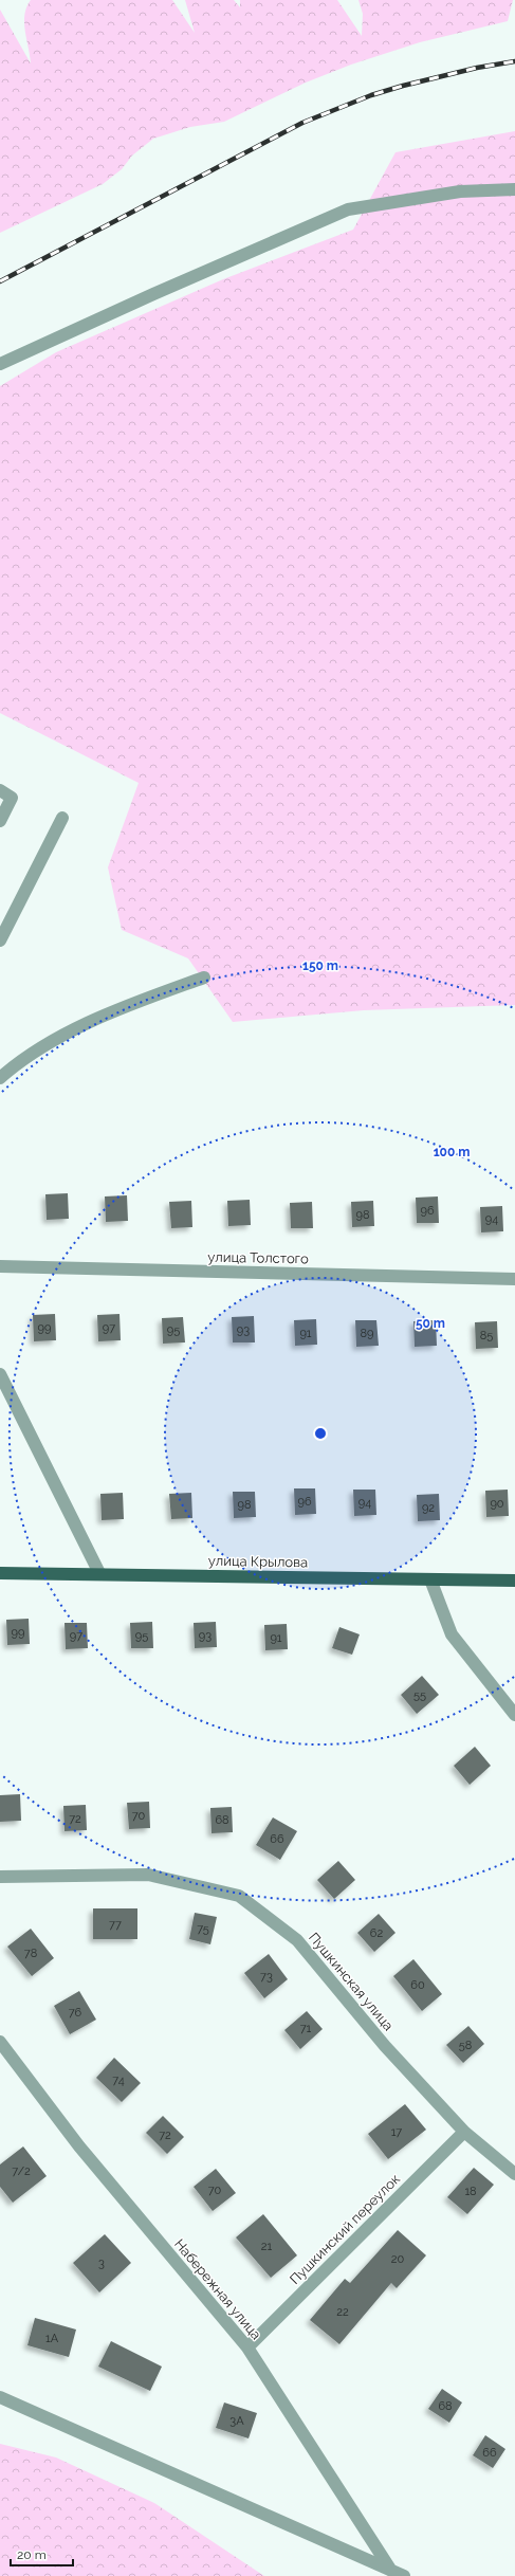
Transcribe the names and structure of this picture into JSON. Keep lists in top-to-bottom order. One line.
{"streets":{"main road":["улица Крылова"],"street":["улица Толстого","Пушкинская улица","Пушкинский переулок","Набережная улица"]},"crossings":[["Пушкинская улица","Пушкинский переулок"],["Пушкинский переулок","Набережная улица"]],"house_numbers":["96","98","94","99","97","95","93","91","89","85","96","94","90","98","92","99","97","95","93","91","55","70","72","68","66","77","75","62","78","73","60","76","71","58","74","17","72","7/2","70","18","21","20","3","22","1А","68","3А","66"],"scale_bar":"20 m","rings":["150 m","100 m","50 m"]}
